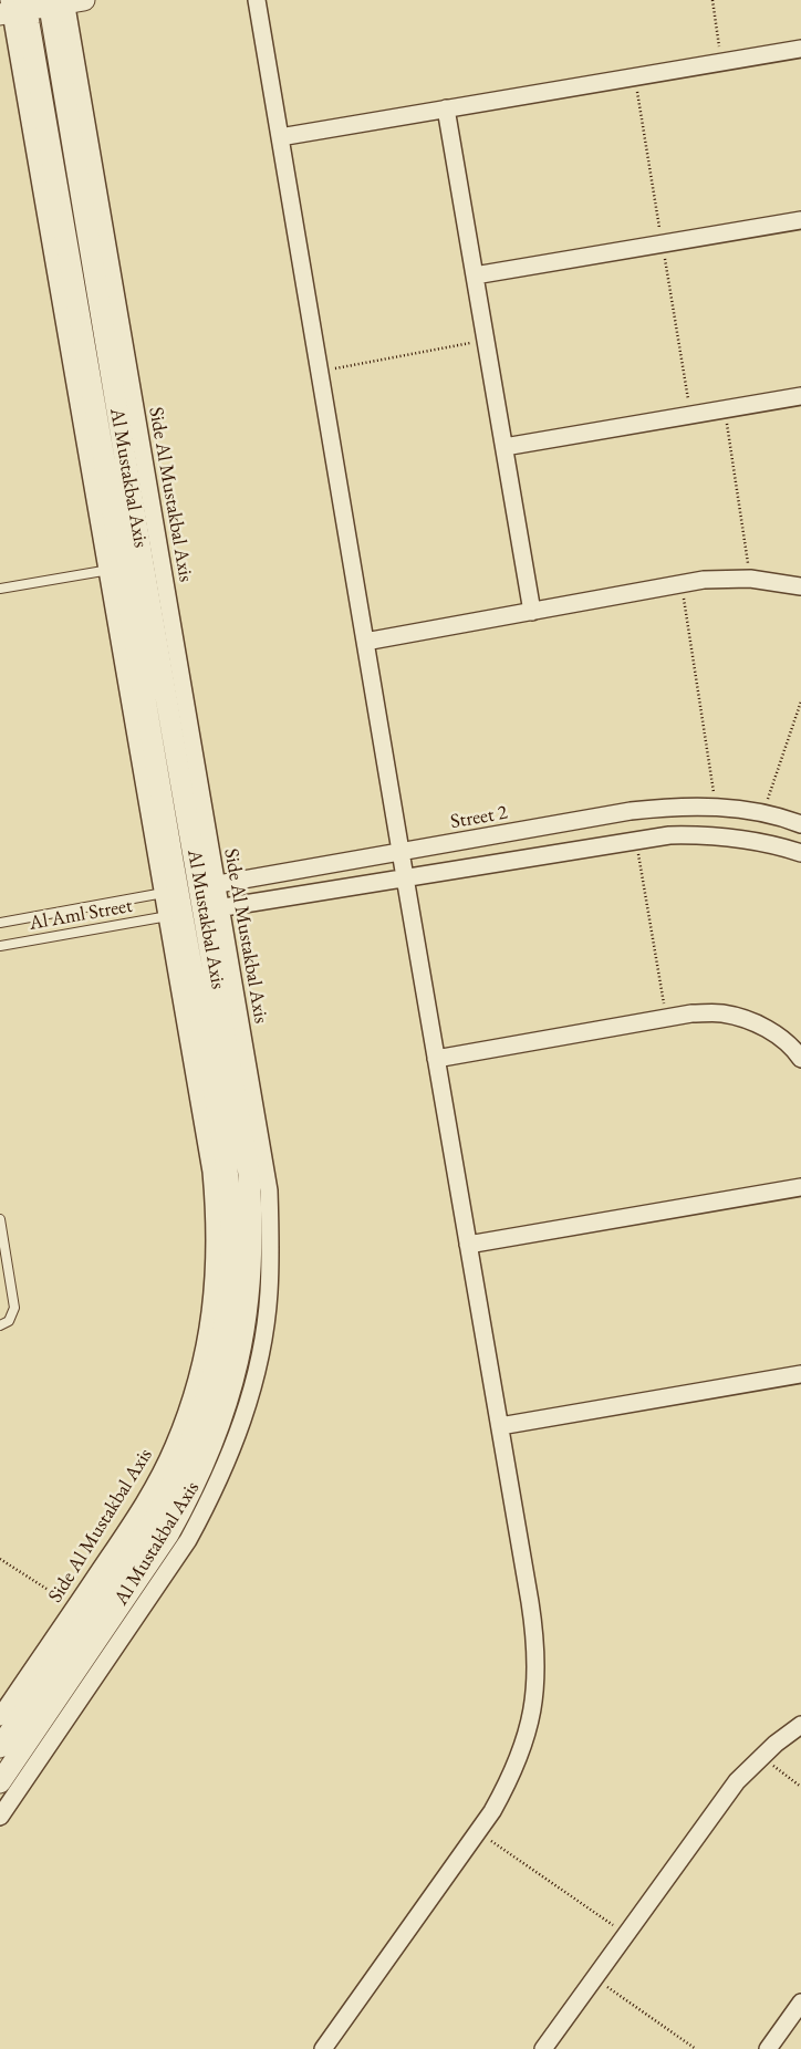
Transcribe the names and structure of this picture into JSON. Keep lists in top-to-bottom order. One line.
{"streets":{"street":["Al Mustakbal Axis","Side Al Mustakbal Axis","Street 2"],"lane":["Al Aml Street"]},"crossings":[["Al Mustakbal Axis","Side Al Mustakbal Axis"],["Al Mustakbal Axis","Street 2"],["Al Mustakbal Axis","Al Aml Street"],["Side Al Mustakbal Axis","Al Aml Street"],["Street 2","Al Aml Street"]]}
